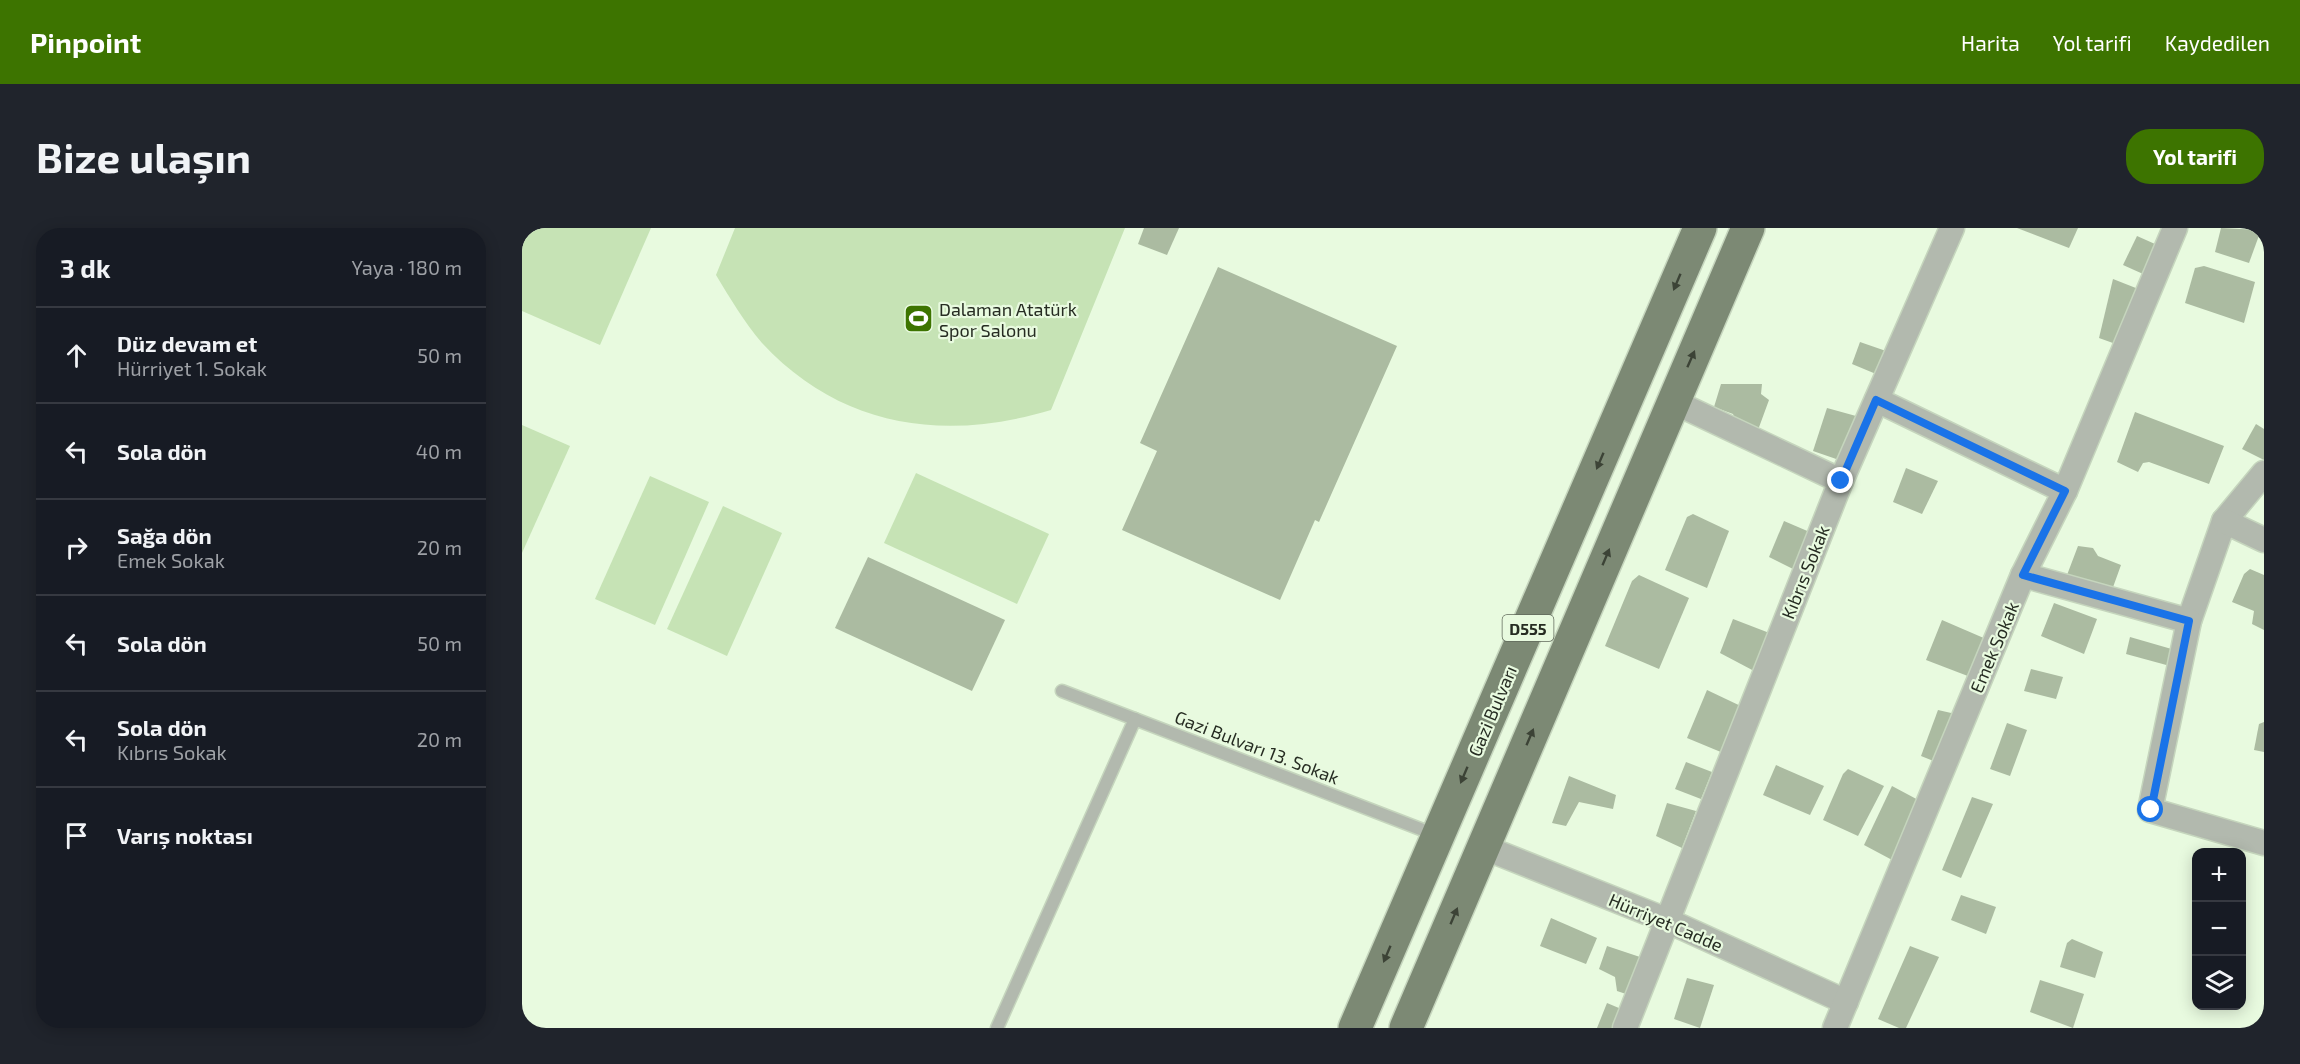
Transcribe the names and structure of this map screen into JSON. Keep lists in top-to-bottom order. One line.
{"streets":{"main road":["D555","Gazi Bulvarı"],"street":["Kıbrıs Sokak","Emek Sokak","Hürriyet Cadde"],"lane":["Gazi Bulvarı 13. Sokak"]},"crossings":[["Kıbrıs Sokak","Hürriyet Cadde"],["D555","Hürriyet Cadde"],["Emek Sokak","Hürriyet Cadde"],["Gazi Bulvarı","Gazi Bulvarı 13. Sokak"]],"places":{"sports":["Dalaman Atatürk Spor Salonu"]},"page":{"header":"Pinpoint","nav":["Harita","Yol tarifi","Kaydedilen"],"buttons":"Yol tarifi","title":"Bize ulaşın","heading":["3 dk","Yaya · 180 m"],"list":[["Düz devam et","Hürriyet 1. Sokak","50 m"],["Sola dön","40 m"],["Sağa dön","Emek Sokak","20 m"],["Sola dön","50 m"],["Sola dön","Kıbrıs Sokak","20 m"],"Varış noktası"],"map_buttons":["+","−"]}}
